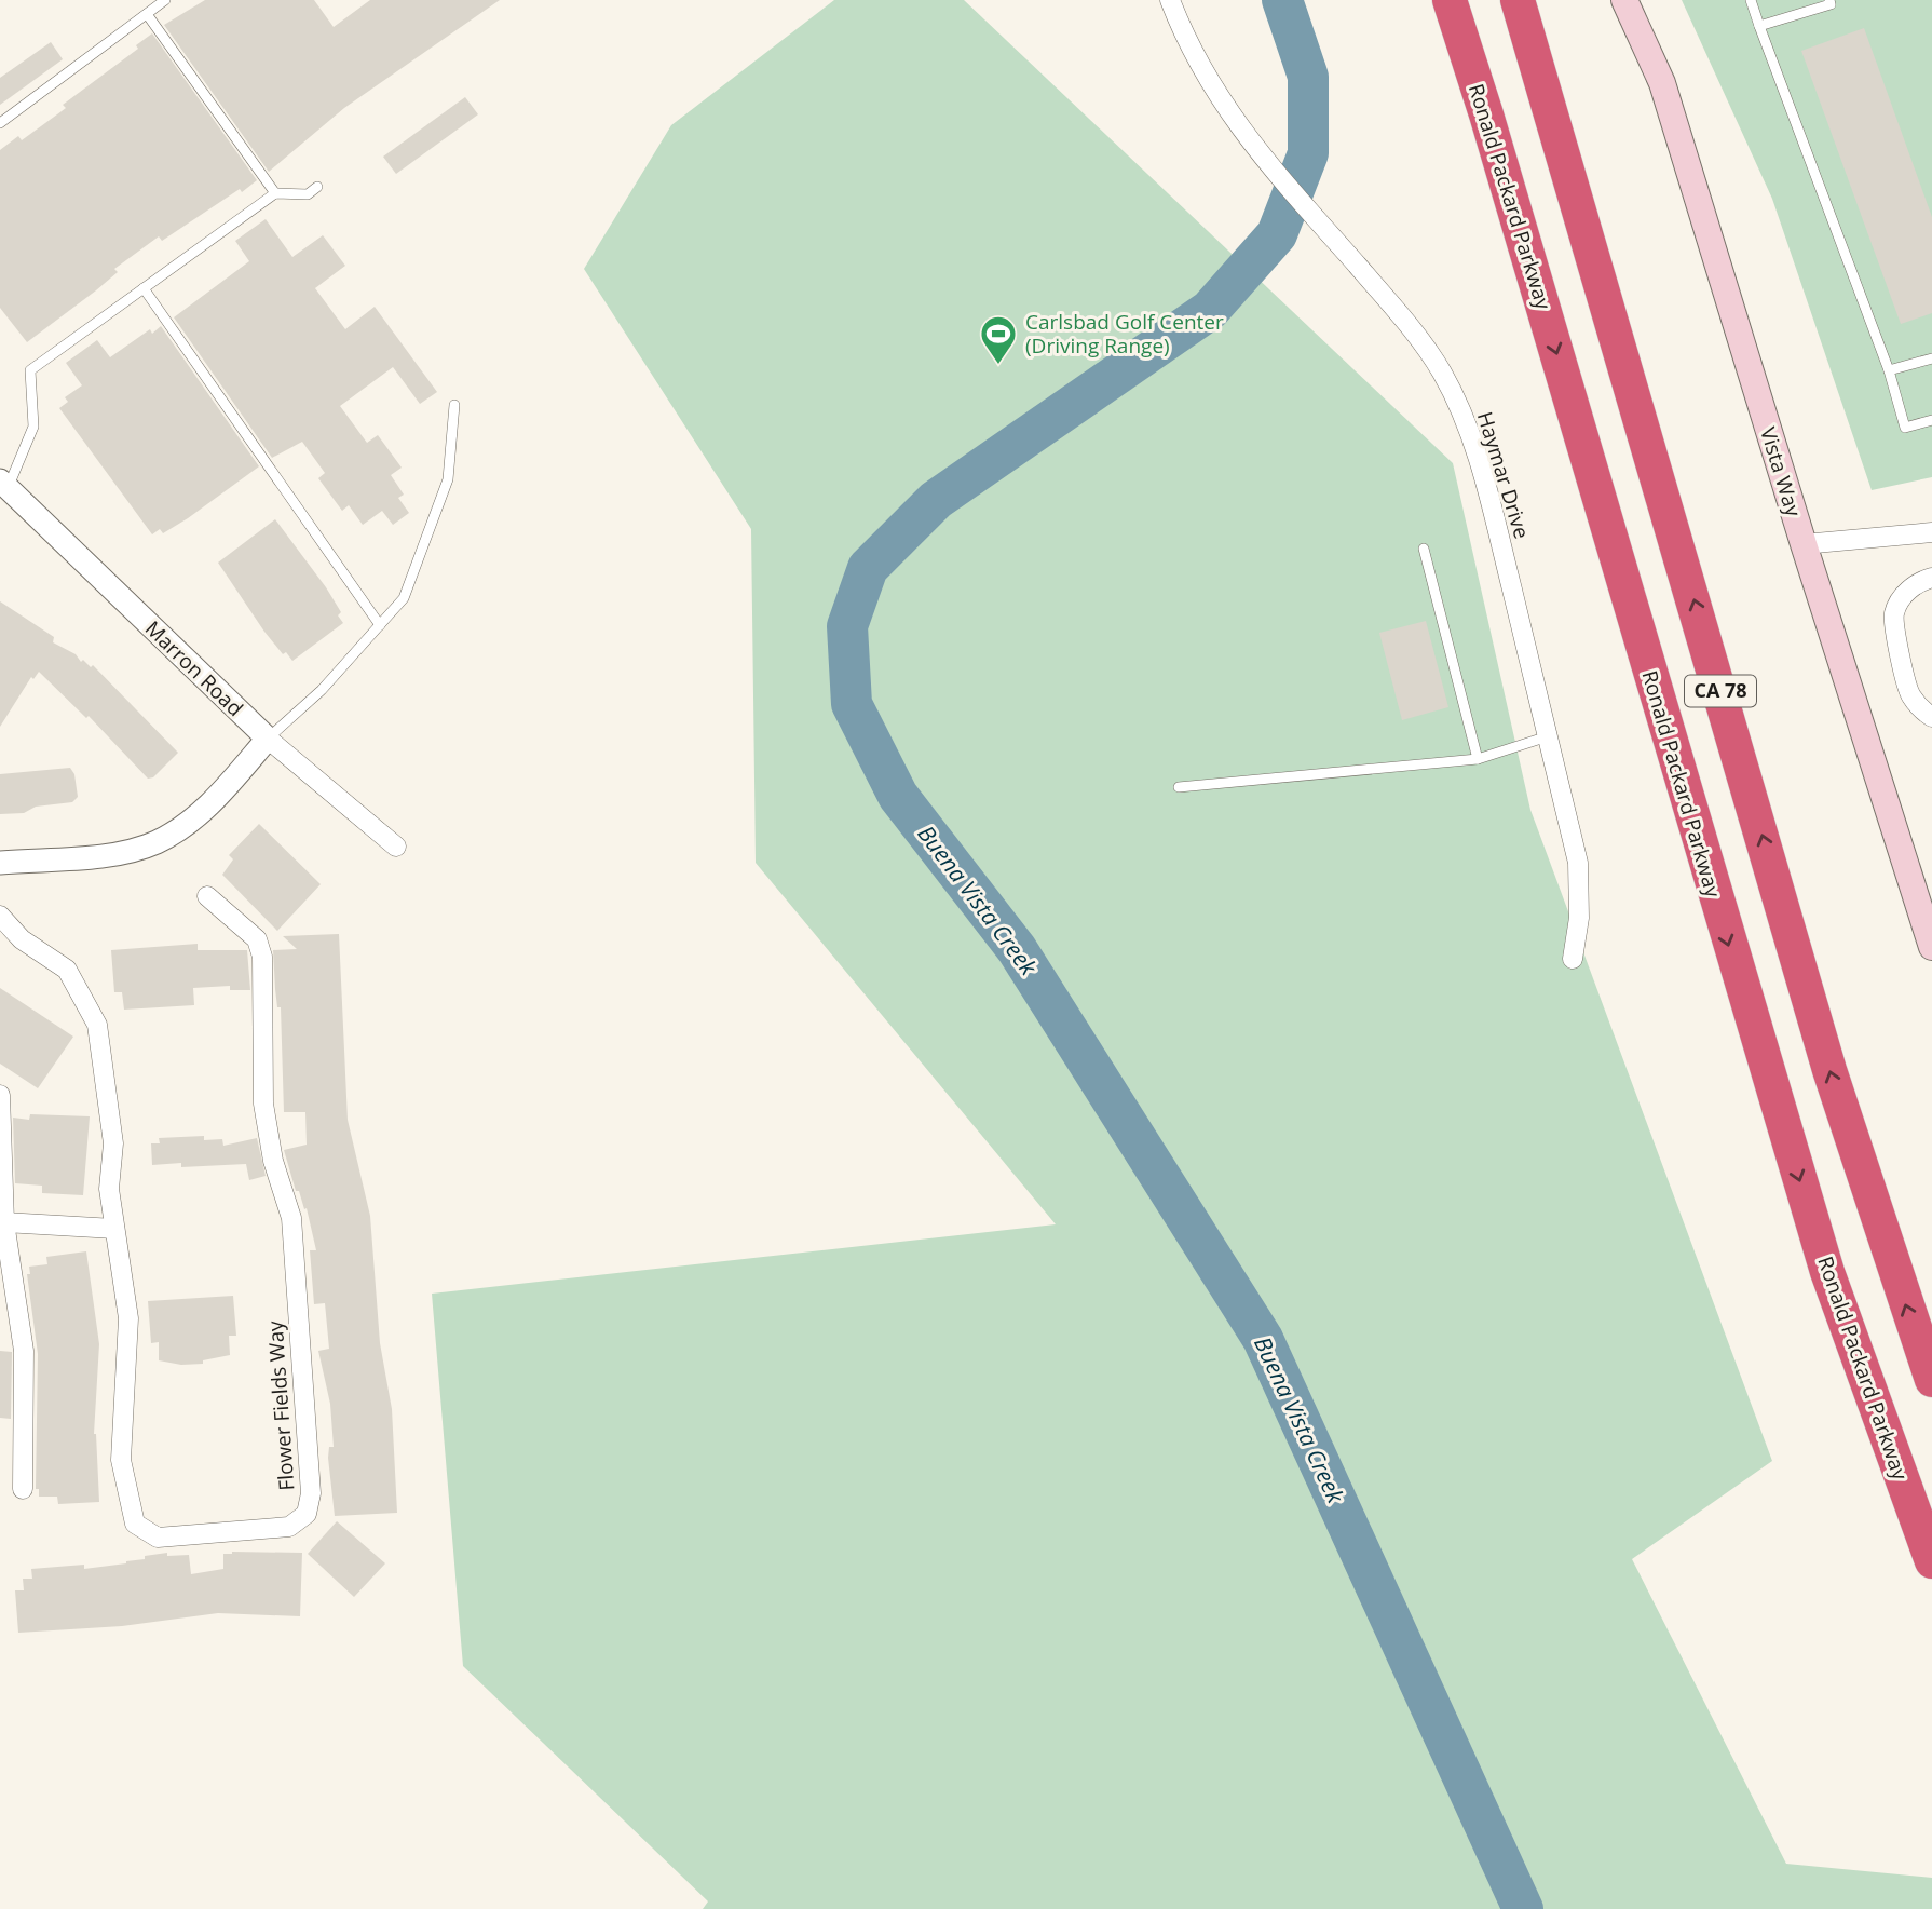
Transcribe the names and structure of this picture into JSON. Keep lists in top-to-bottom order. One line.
{"streets":{"highway":["Ronald Packard Parkway","CA 78"],"main road":["Vista Way"],"street":["Haymar Drive","Marron Road","Flower Fields Way"]},"water":["Buena Vista Creek"],"places":{"sports":["Carlsbad Golf Center (Driving Range)"]}}
